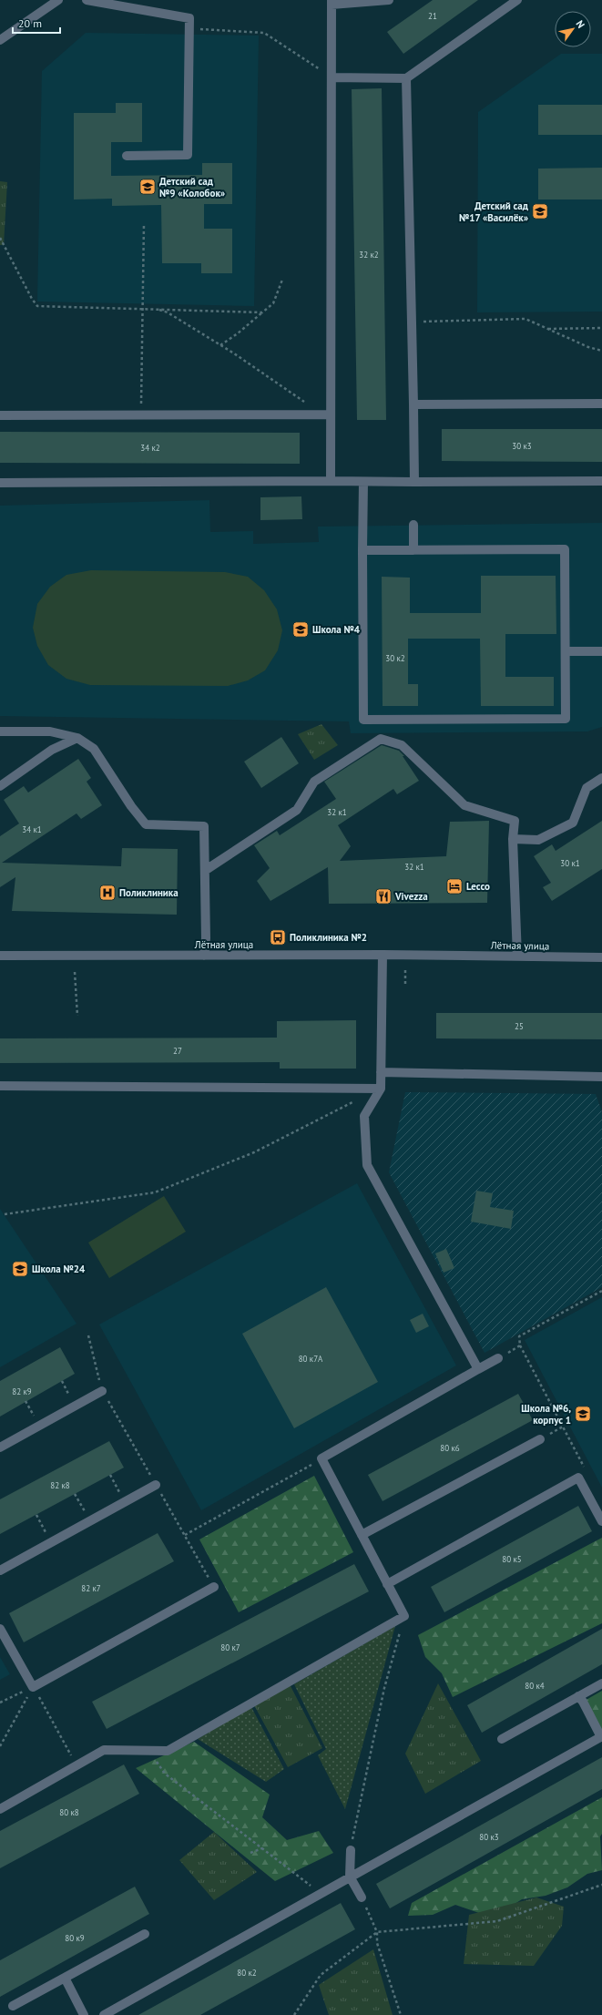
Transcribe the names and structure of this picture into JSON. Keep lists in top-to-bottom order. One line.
{"streets":{"street":["Лётная улица"]},"places":{"school or university":["Детский сад №9 «Колобок»","Детский сад №17 «Василёк»","Школа №4","Школа №24","Школа №6, корпус 1"],"hotel":["Lecco"],"hospital":["Поликлиника"],"restaurant":["Vivezza"],"bus stop":["Поликлиника №2"]},"house_numbers":["21","32 к2","30 к3","34 к2","30 к2","32 к1","34 к1","30 к1","32 к1","25","27","80 к7А","82 к9","80 к6","82 к8","80 к5","82 к7","80 к7","80 к4","80 к8","80 к3","80 к9","80 к2"],"scale_bar":"20 m","north":"top right"}
